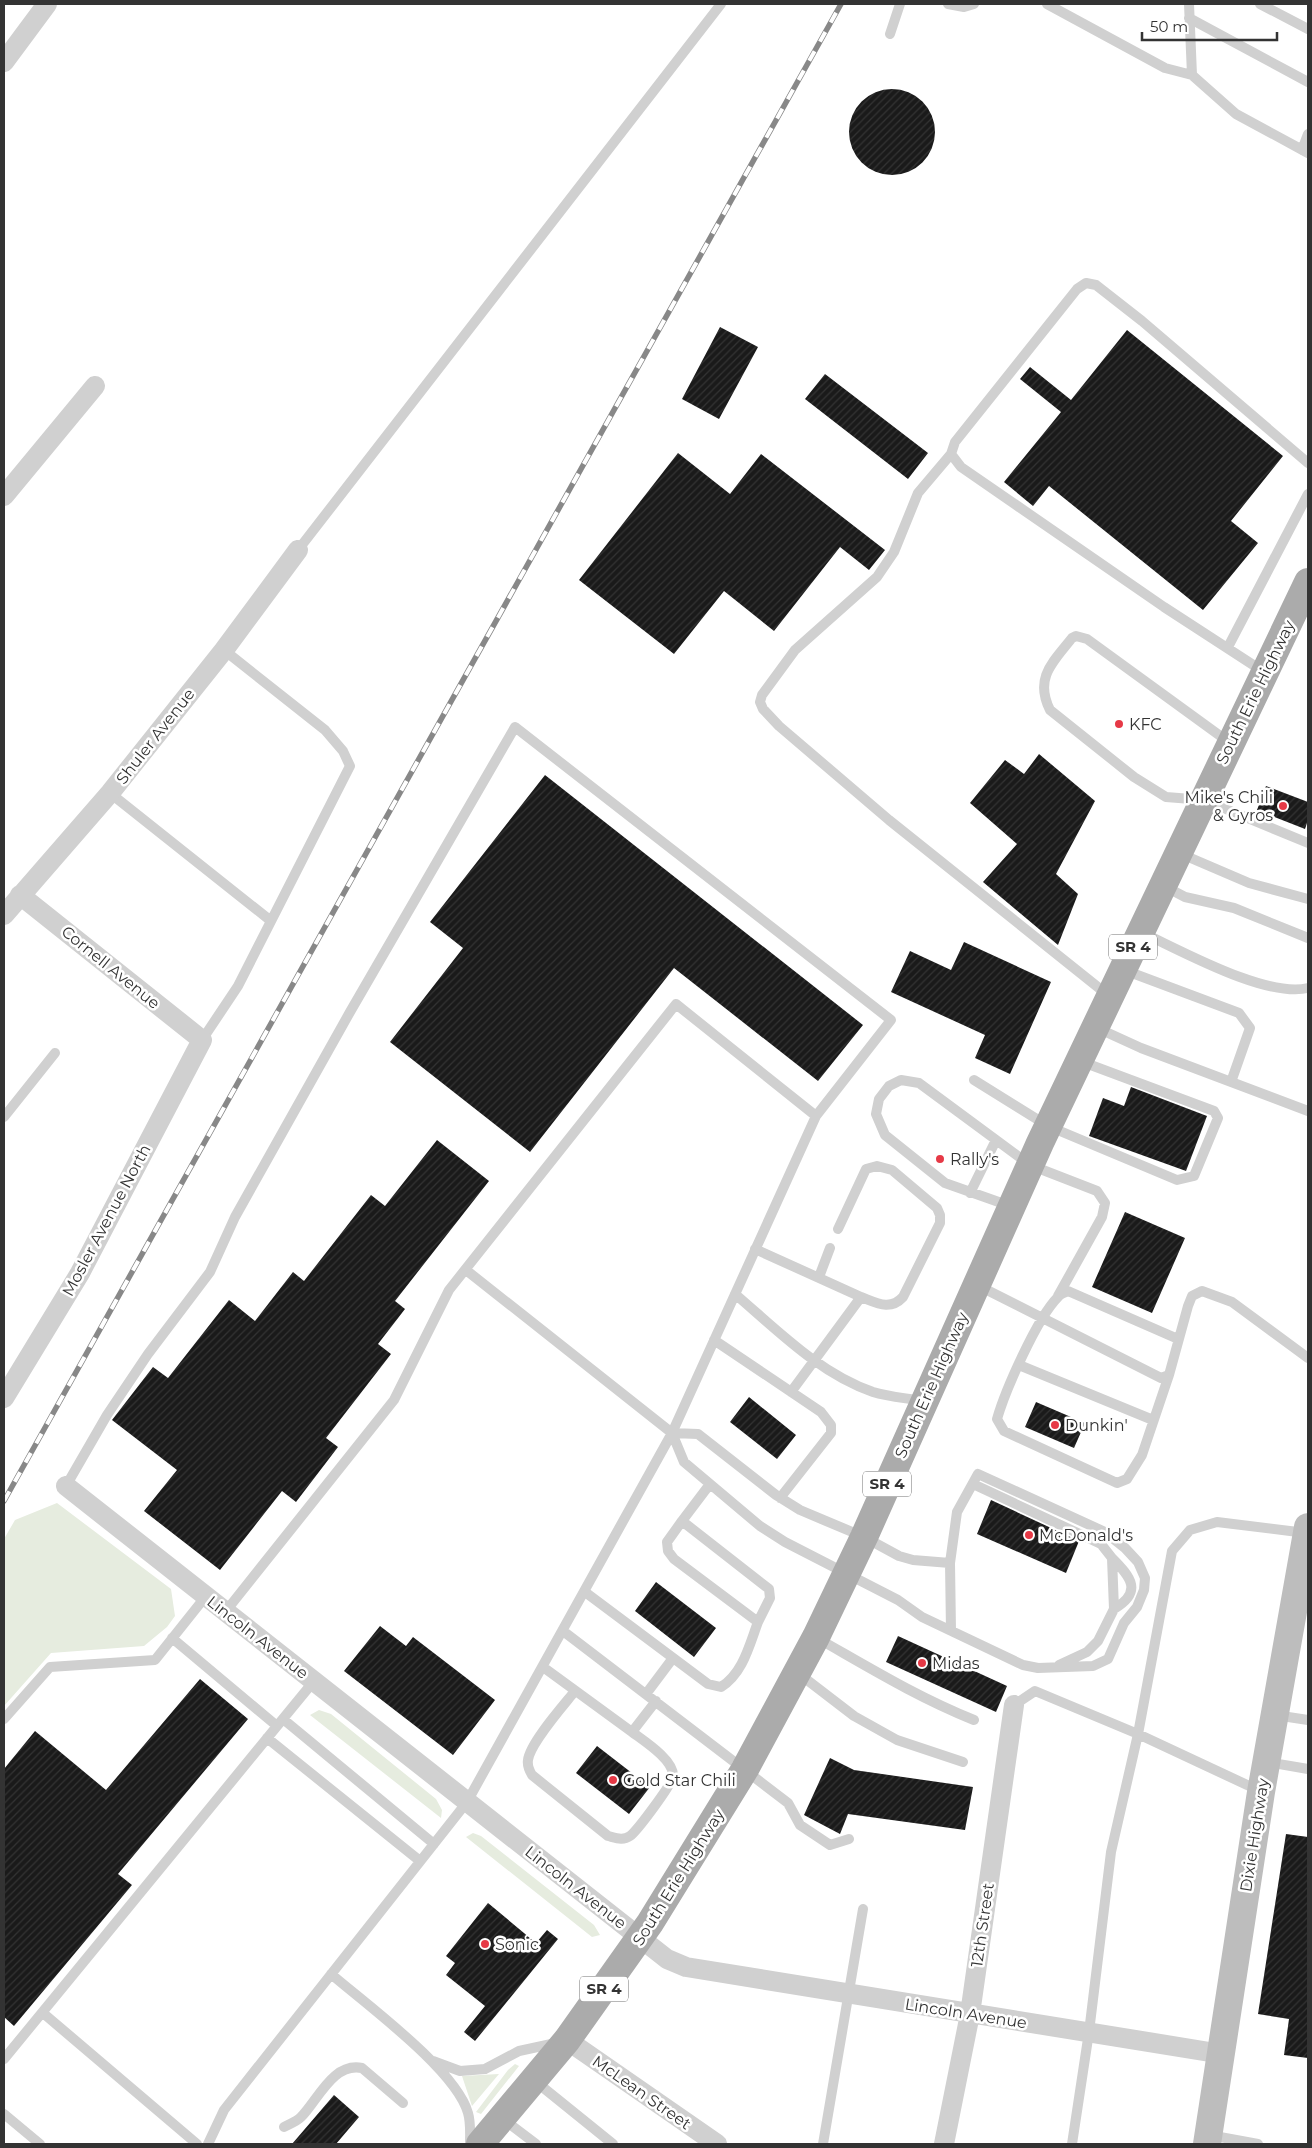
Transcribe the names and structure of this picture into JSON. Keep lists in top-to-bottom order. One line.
{"streets":{"main road":["South Erie Highway","SR 4"],"street":["Shuler Avenue","Cornell Avenue","Mosler Avenue North","Lincoln Avenue","Dixie Highway","12th Street","McLean Street"]},"crossings":[["South Erie Highway","Lincoln Avenue"],["South Erie Highway","McLean Street"],["Shuler Avenue","Cornell Avenue"],["Cornell Avenue","Mosler Avenue North"],["Lincoln Avenue","Dixie Highway"],["Lincoln Avenue","12th Street"]],"places":["KFC","Mike's Chili & Gyros","Rally's","Dunkin'","McDonald's","Midas","Gold Star Chili","Sonic"],"scale_bar":"50 m"}
